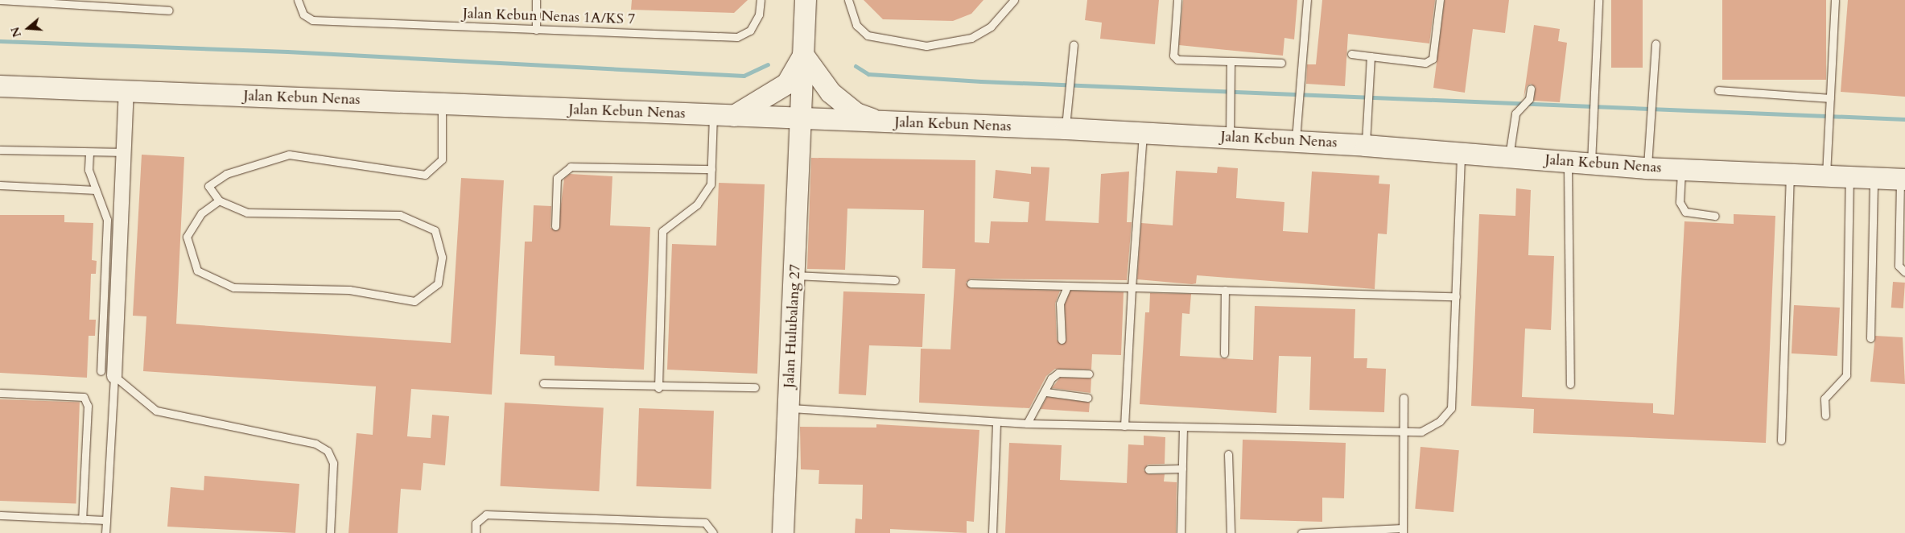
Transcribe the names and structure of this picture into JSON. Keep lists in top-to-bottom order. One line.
{"streets":{"street":["Jalan Kebun Nenas","Jalan Hulubalang 27"],"lane":["Jalan Kebun Nenas 1A/KS 7"]},"crossings":[["Jalan Kebun Nenas","Jalan Hulubalang 27"]],"north":"left"}
